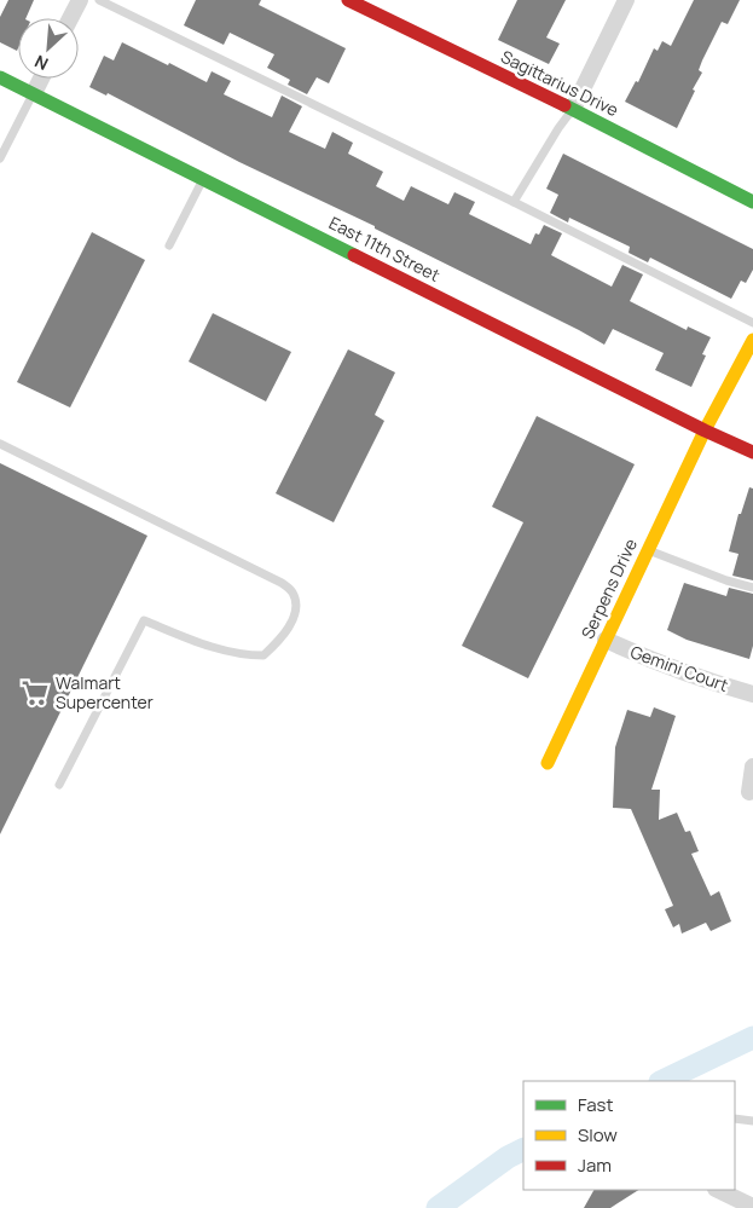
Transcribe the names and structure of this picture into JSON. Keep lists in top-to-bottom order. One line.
{"streets":{"street":["Sagittarius Drive","East 11th Street","Serpens Drive","Gemini Court"]},"crossings":[["East 11th Street","Serpens Drive"],["Serpens Drive","Gemini Court"]],"places":{"supermarket":["Walmart Supercenter"]},"legend":["Fast","Slow","Jam"],"north":"bottom left"}
